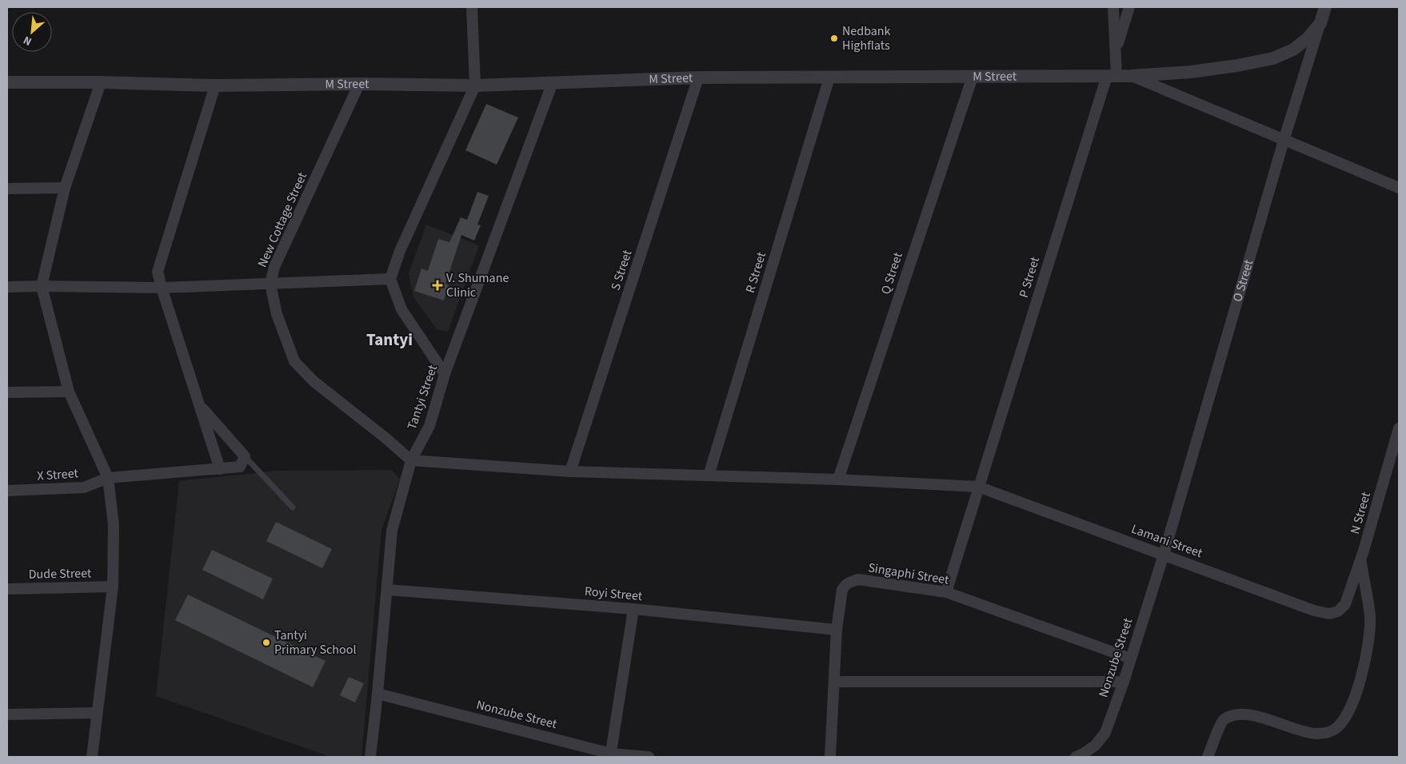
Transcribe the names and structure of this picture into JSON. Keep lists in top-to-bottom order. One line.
{"streets":{"street":["M Street","New Cottage Street","S Street","R Street","Q Street","P Street","O Street","Tantyi Street","X Street","N Street","Lamani Street","Dude Street","Singaphi Street","Royi Street","Nonzube Street"]},"crossings":[["M Street","New Cottage Street"],["M Street","S Street"],["M Street","R Street"],["M Street","Q Street"],["M Street","P Street"],["M Street","O Street"],["M Street","Tantyi Street"],["New Cottage Street","Tantyi Street"],["New Cottage Street","Lamani Street"],["S Street","Lamani Street"],["R Street","Lamani Street"],["Q Street","Lamani Street"],["P Street","Lamani Street"],["P Street","Singaphi Street"],["O Street","Lamani Street"],["O Street","Nonzube Street"],["Tantyi Street","Lamani Street"],["Tantyi Street","Royi Street"],["Tantyi Street","Nonzube Street"],["N Street","Lamani Street"],["Lamani Street","Nonzube Street"],["Singaphi Street","Royi Street"],["Singaphi Street","Nonzube Street"]],"districts":["Tantyi"],"places":{"other":["Nedbank Highflats","Tantyi Primary School"],"health":["V. Shumane Clinic"]},"north":"bottom left"}
